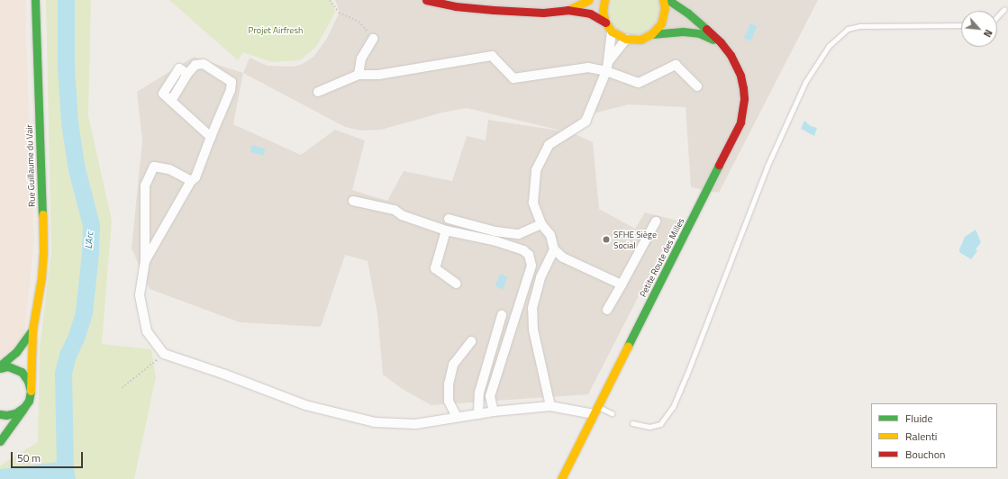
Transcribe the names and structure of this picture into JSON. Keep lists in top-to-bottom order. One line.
{"streets":{"main road":["Rue Guillaume du Vair","Petite Route des Milles"]},"water":["L'Arc"],"parks":["Projet Airfresh"],"places":["SFHE Siège Social"],"legend":["Fluide","Ralenti","Bouchon"],"scale_bar":"50 m","north":"bottom right"}
